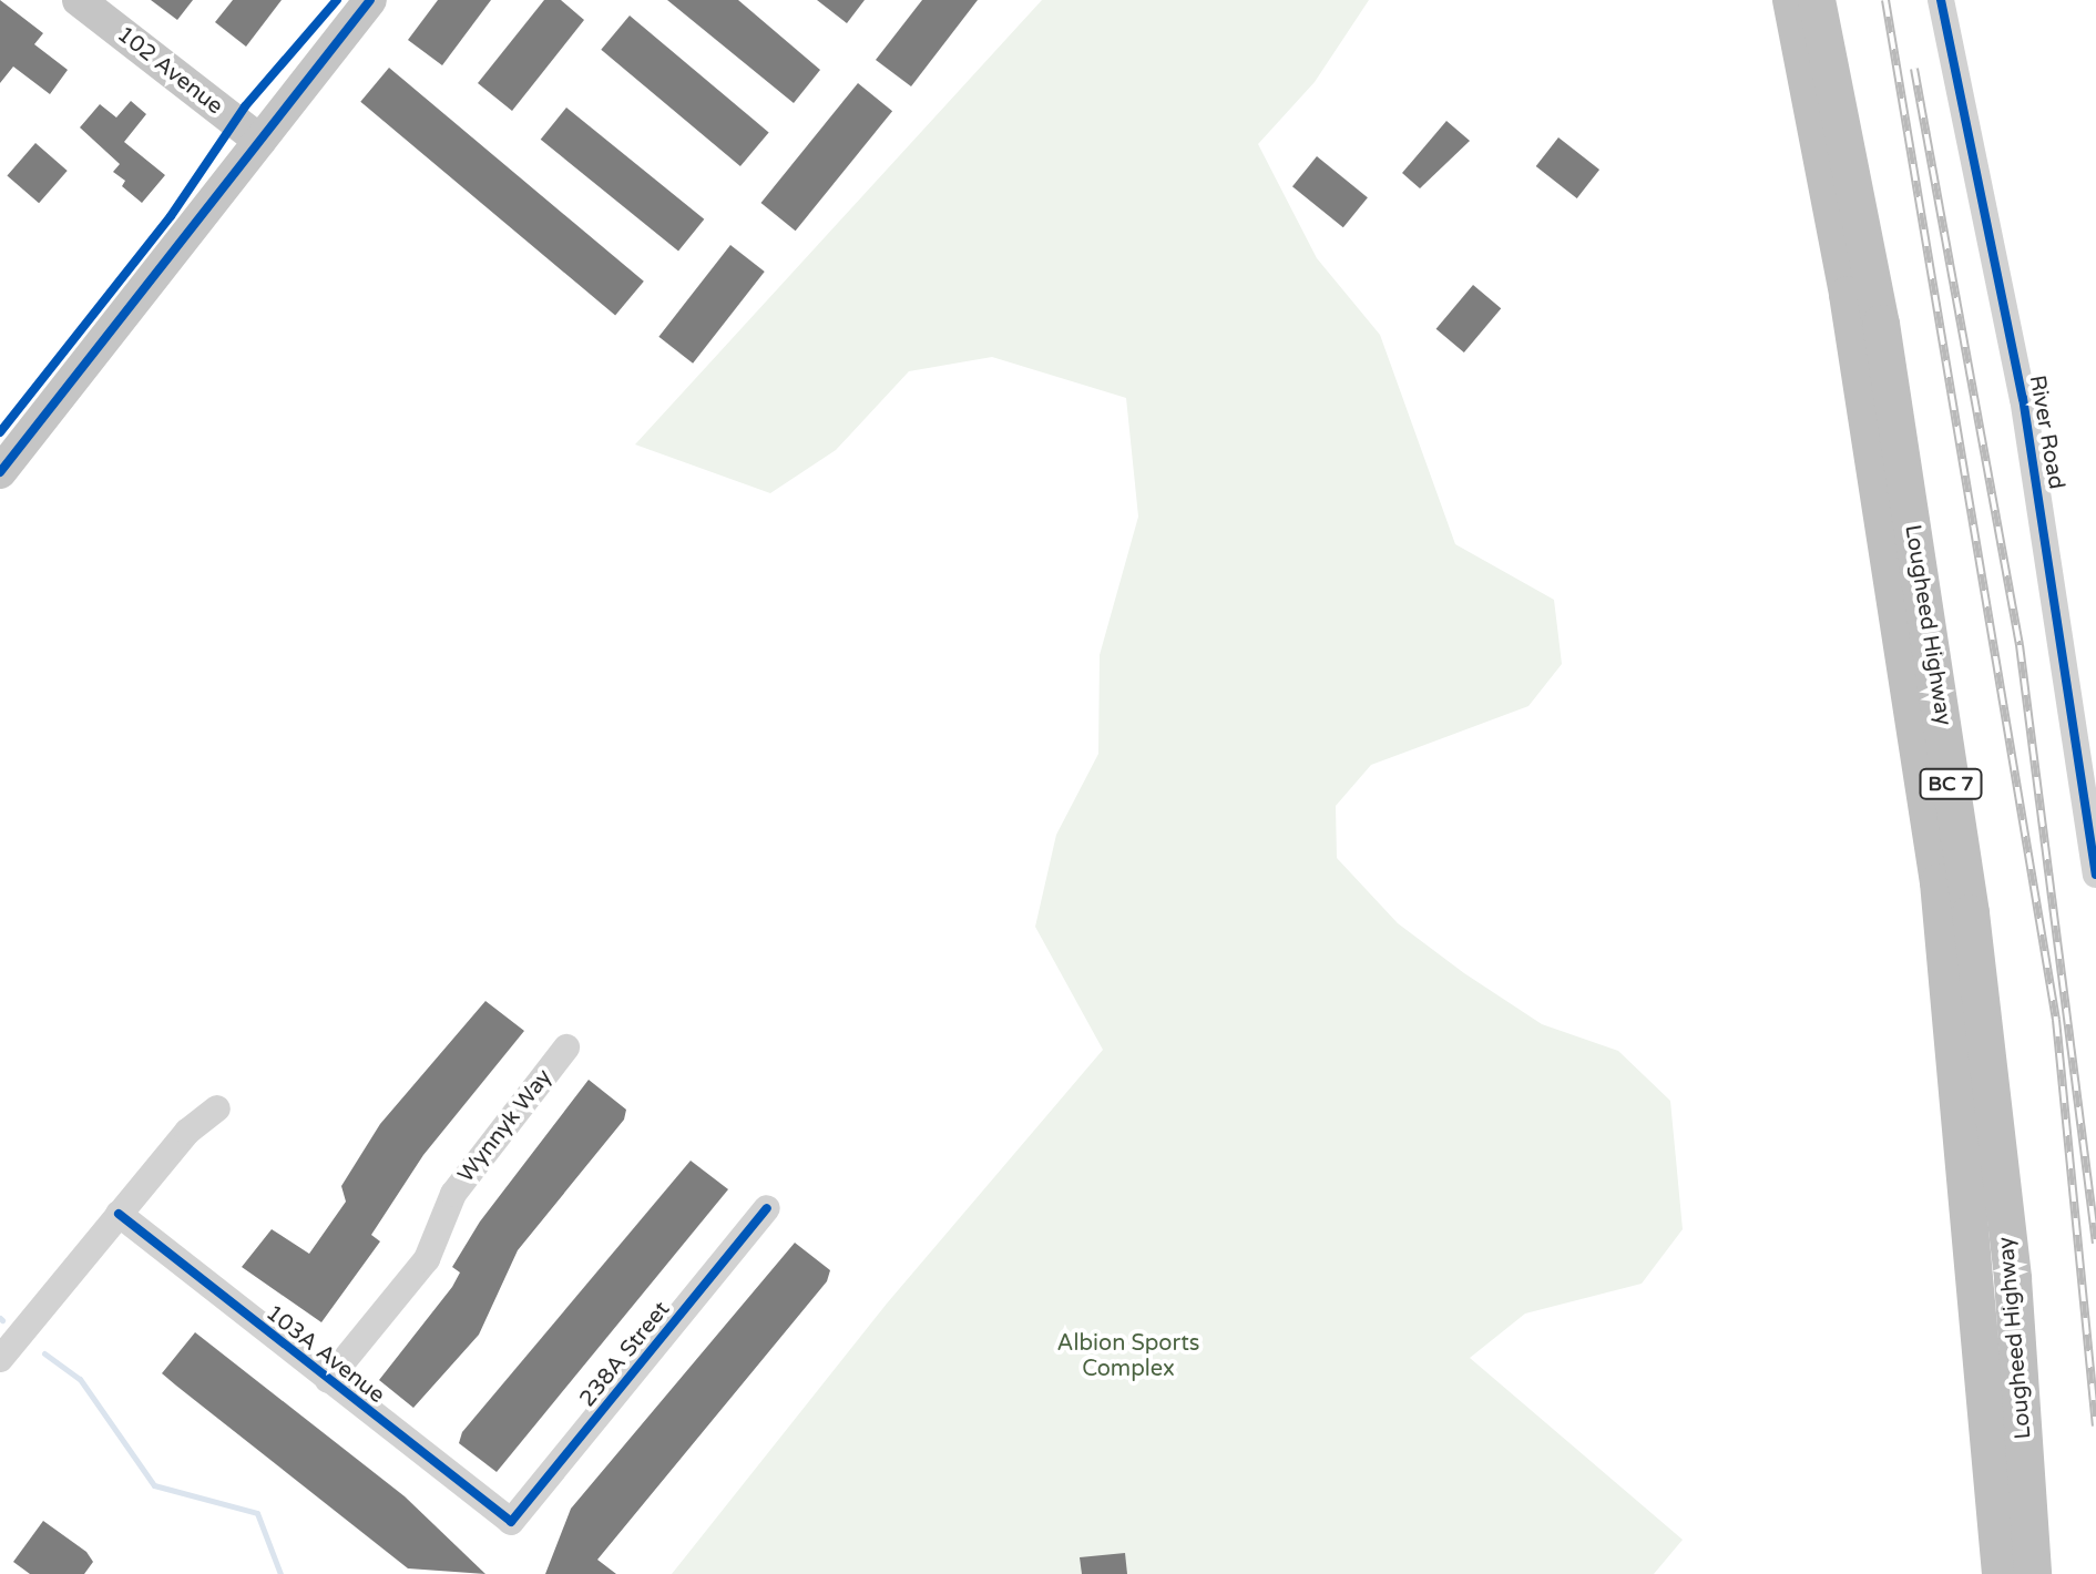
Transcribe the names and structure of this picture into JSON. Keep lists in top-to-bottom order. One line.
{"streets":{"highway":["Lougheed Highway","BC 7"],"main road":["102 Avenue"],"street":["River Road","Wynnyk Way","103A Avenue","238A Street"]},"crossings":[["Wynnyk Way","103A Avenue"],["103A Avenue","238A Street"]],"parks":["Albion Sports Complex"]}
